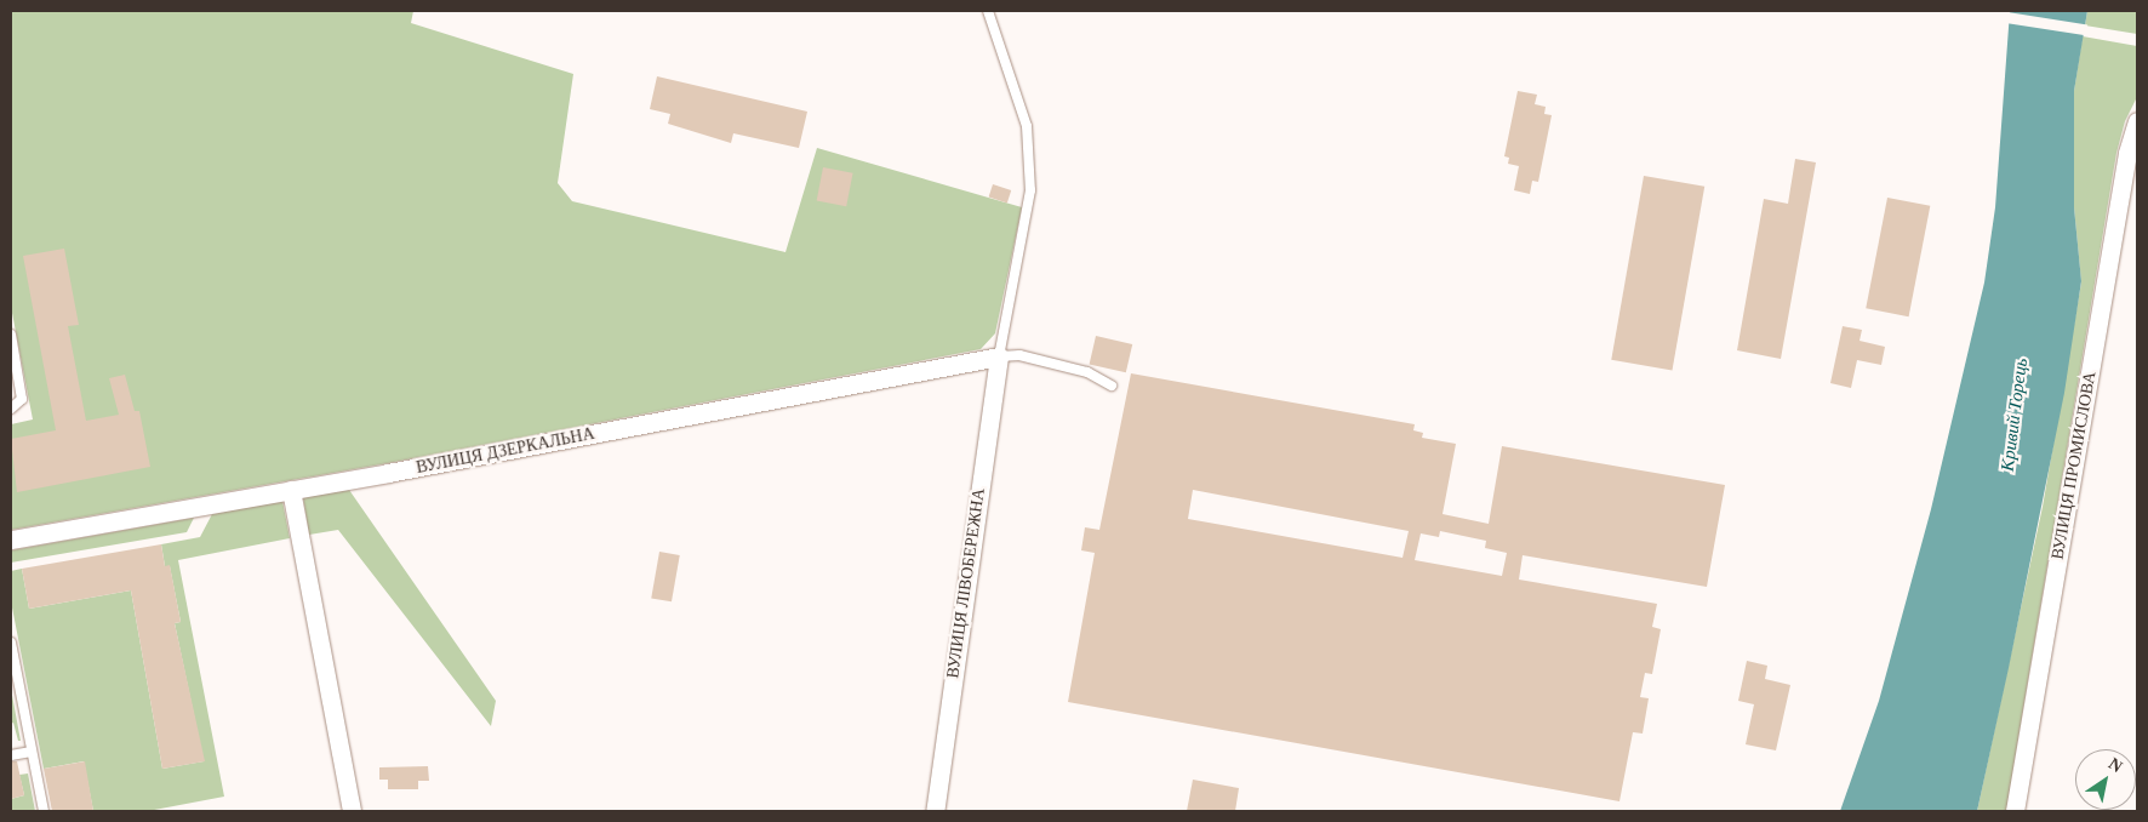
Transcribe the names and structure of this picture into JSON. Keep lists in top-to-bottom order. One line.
{"streets":{"street":["ВУЛИЦЯ ДЗЕРКАЛЬНА","ВУЛИЦЯ ПРОМИСЛОВА","ВУЛИЦЯ ЛІВОБЕРЕЖНА"]},"crossings":[["ВУЛИЦЯ ДЗЕРКАЛЬНА","ВУЛИЦЯ ЛІВОБЕРЕЖНА"]],"water":["Кривий Торець"],"north":"top right"}
